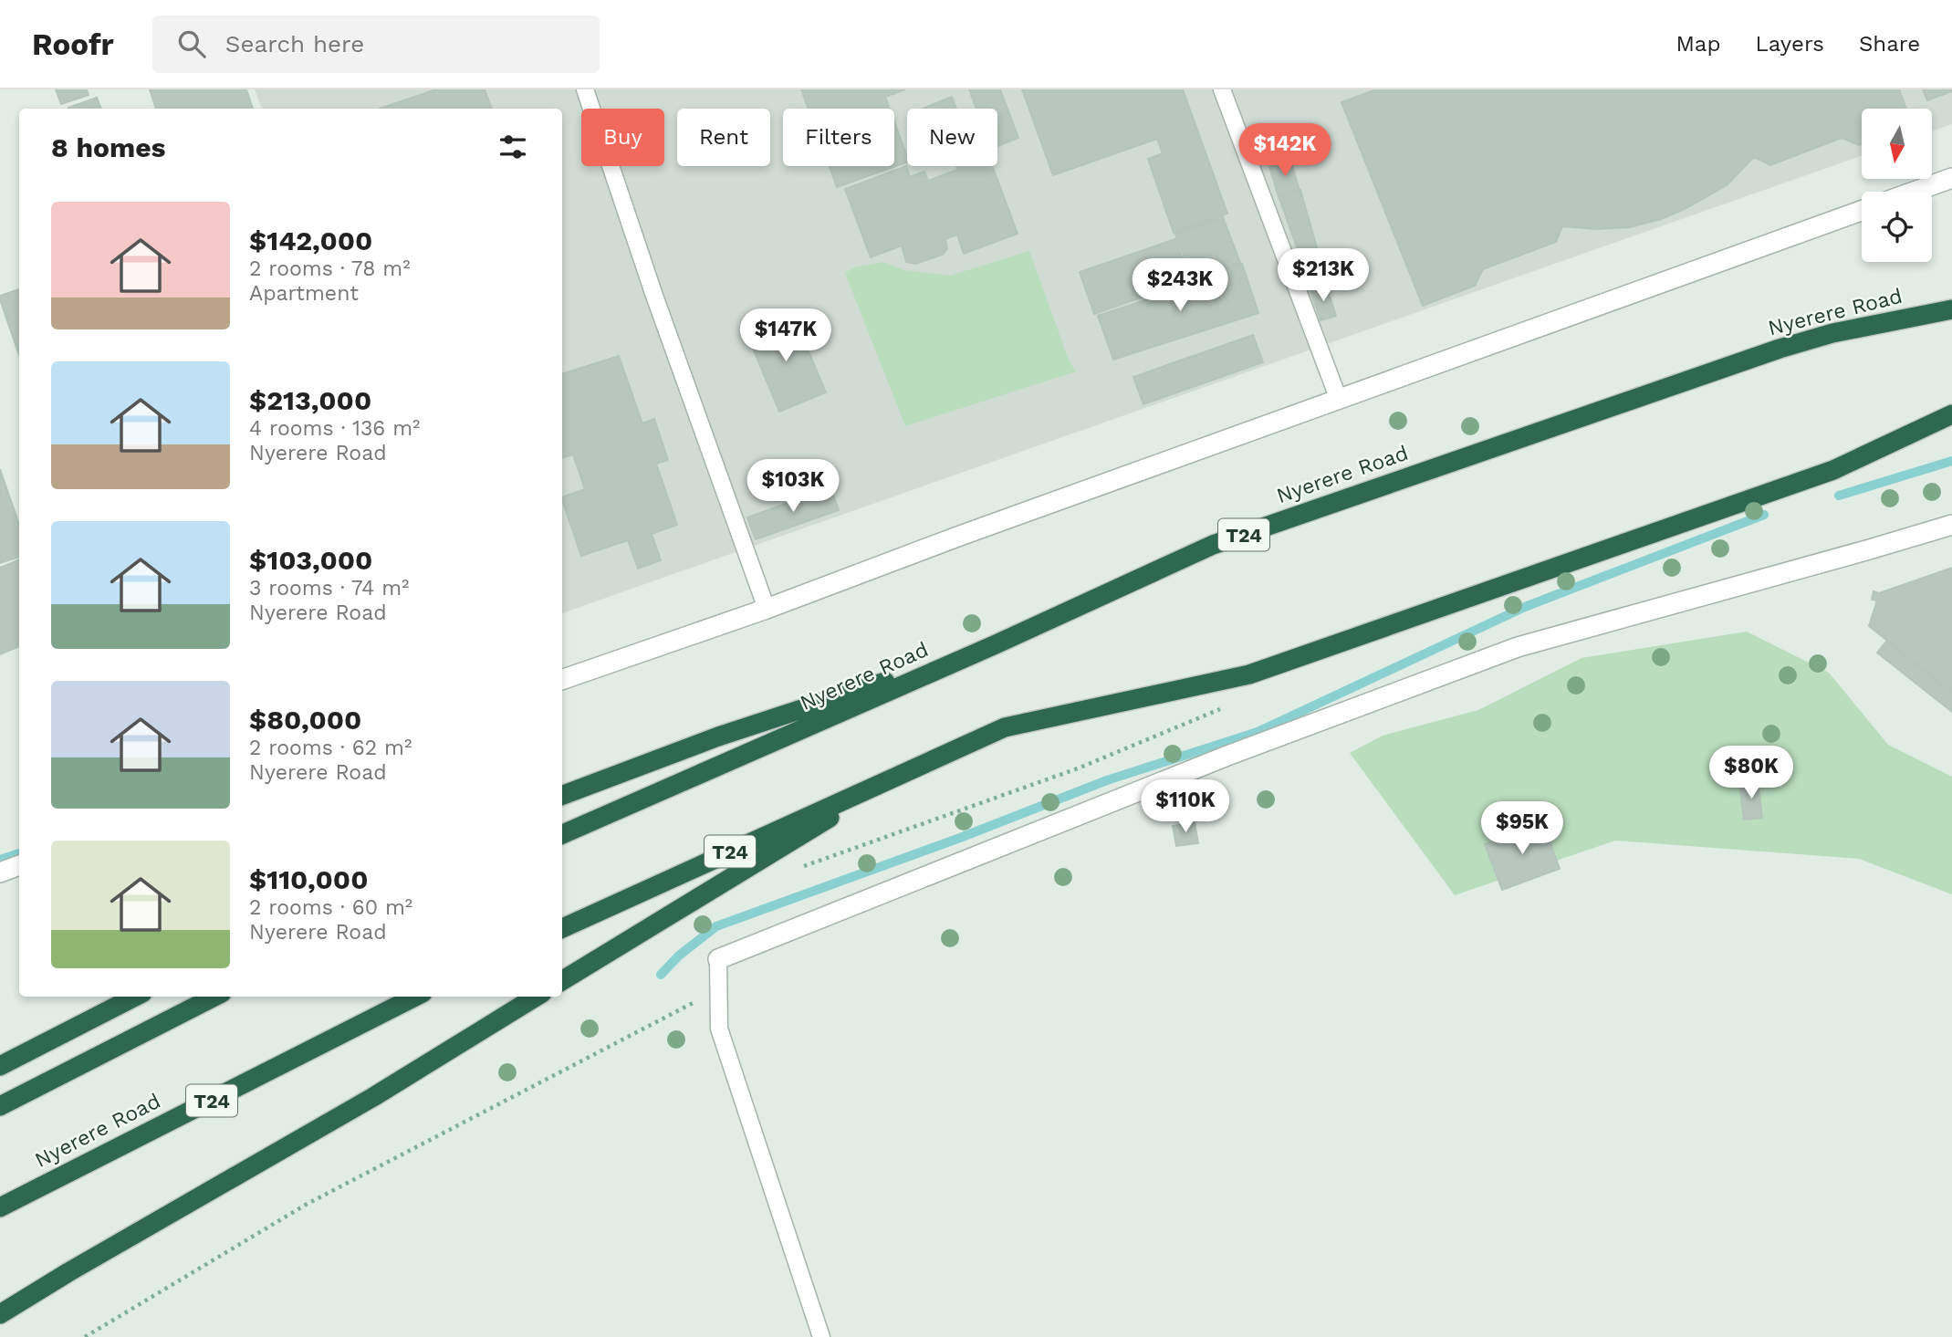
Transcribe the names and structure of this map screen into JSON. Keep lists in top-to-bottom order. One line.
{"streets":{"highway":["Nyerere Road","T24"]},"north":"bottom","page":{"header":"Roofr","search":"Search here","nav":["Map","Layers","Share"],"chip":["Buy","Rent","Filters","New"],"heading":"8 homes","price":["$142K","$213K","$243K","$147K","$103K","$80K","$110K","$95K"],"list":[{"name":"$142,000","note":"2 rooms · 78 m² · Apartment"},{"name":"$213,000","note":"4 rooms · 136 m² · Nyerere Road"},{"name":"$103,000","note":"3 rooms · 74 m² · Nyerere Road"},{"name":"$80,000","note":"2 rooms · 62 m² · Nyerere Road"},{"name":"$110,000","note":"2 rooms · 60 m² · Nyerere Road"}]}}
